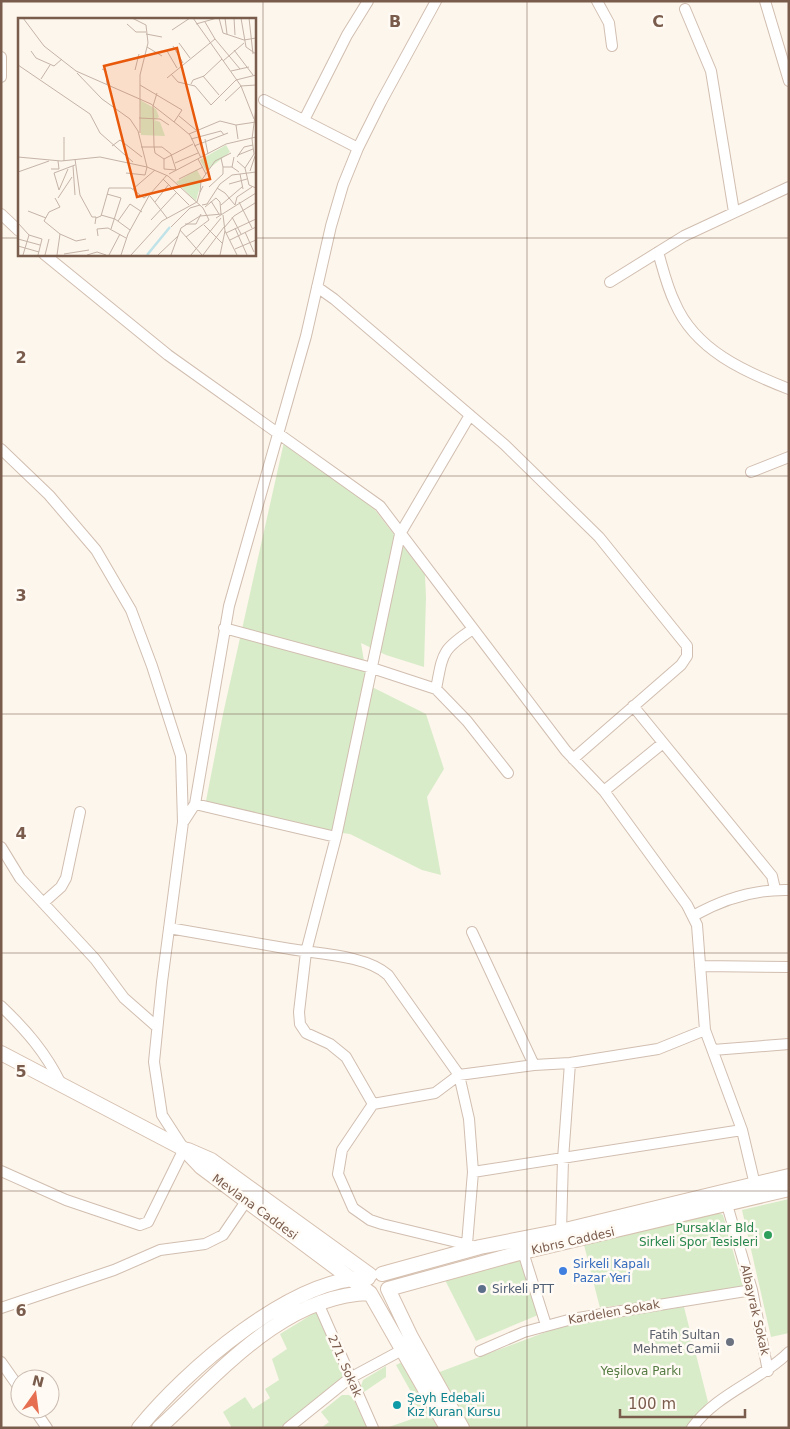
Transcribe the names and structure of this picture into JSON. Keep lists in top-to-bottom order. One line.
{"streets":{"main road":["Mevlana Caddesi","Kıbrıs Caddesi"],"street":["Albayrak Sokak","Kardelen Sokak","271. Sokak"]},"crossings":[["Mevlana Caddesi","Kıbrıs Caddesi"],["Kıbrıs Caddesi","Albayrak Sokak"],["Albayrak Sokak","Kardelen Sokak"]],"parks":["Yeşilova Parkı"],"places":["Pursaklar Bld. Sirkeli Spor Tesisleri","Sirkeli Kapalı Pazar Yeri","Sirkeli PTT","Fatih Sultan Mehmet Camii","Şeyh Edebali Kız Kuran Kursu"],"scale_bar":"100 m","north":"top","grid":{"columns":["B","C"],"rows":["2","3","4","5","6"]}}
